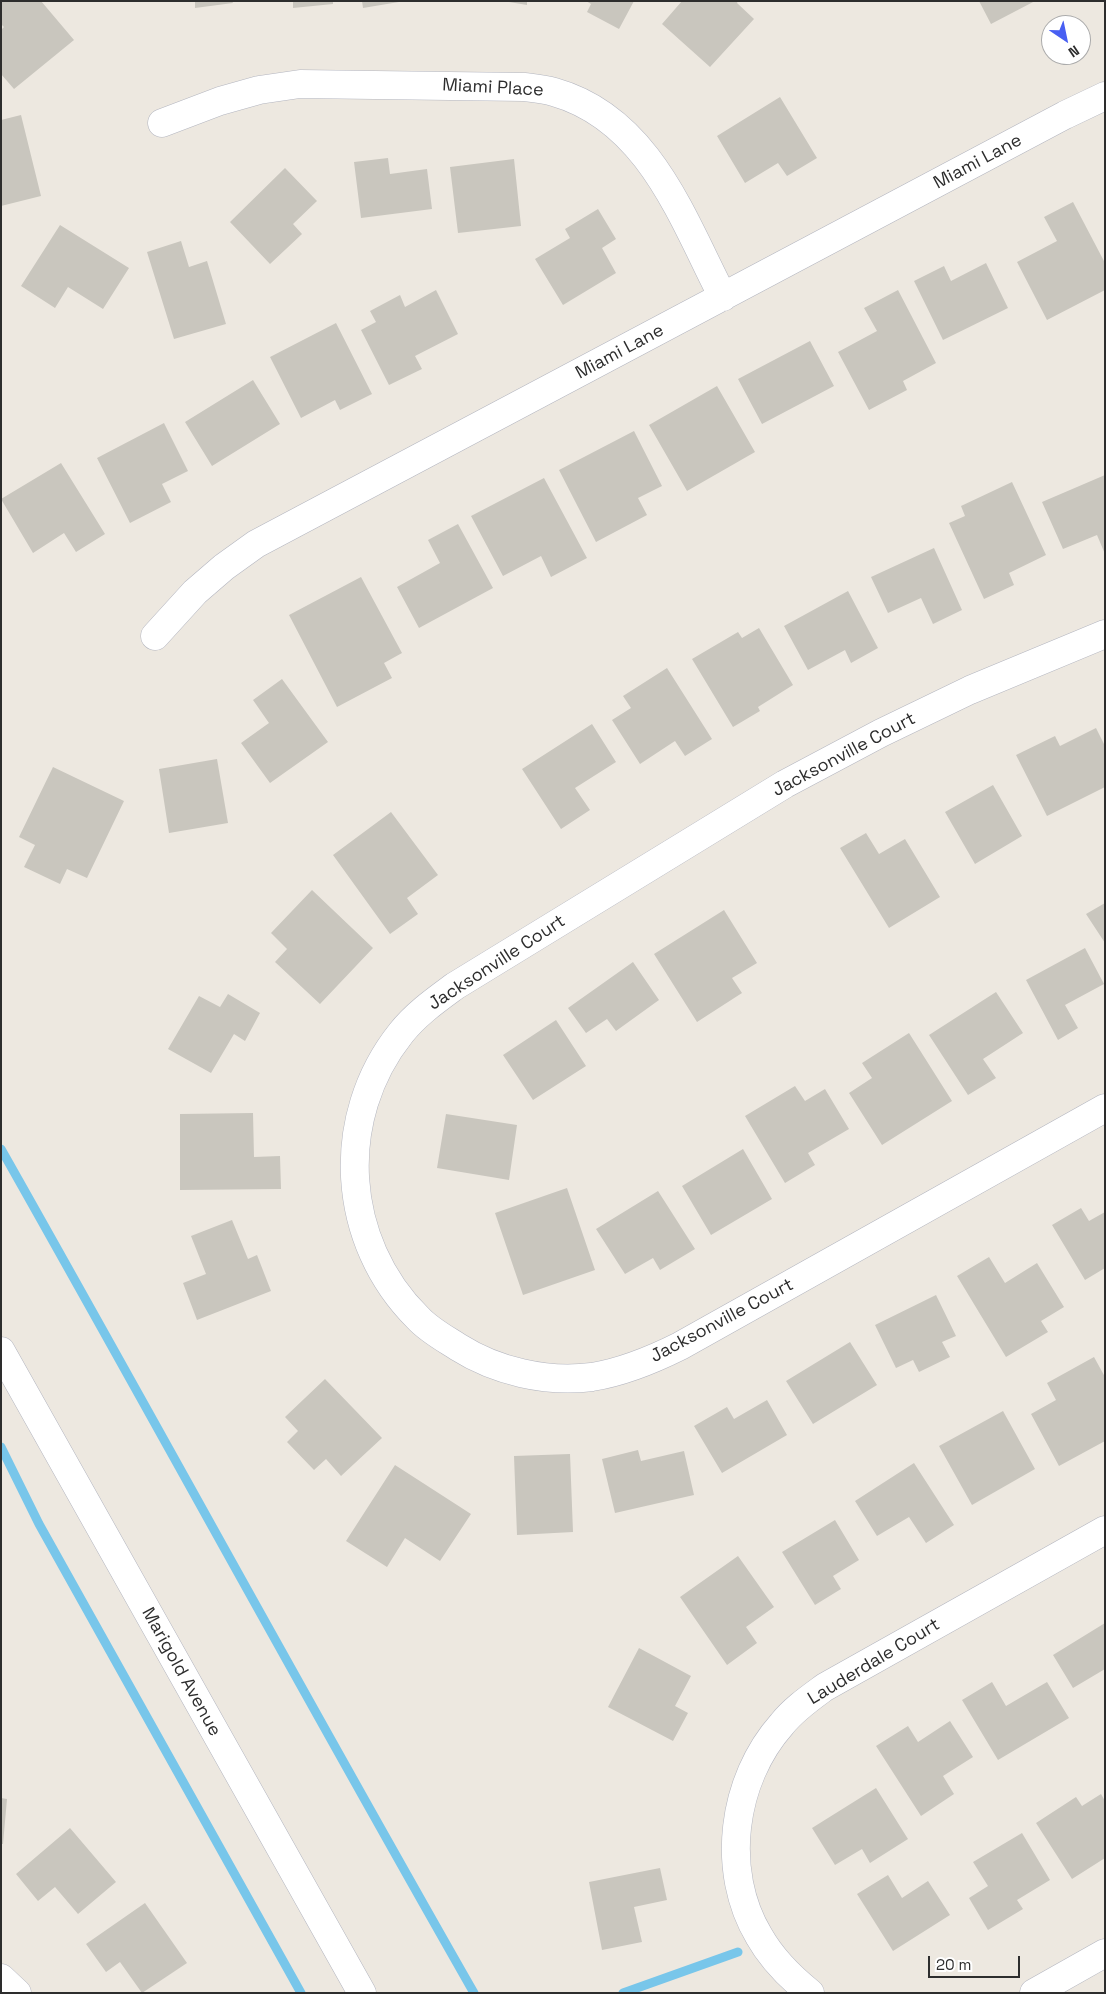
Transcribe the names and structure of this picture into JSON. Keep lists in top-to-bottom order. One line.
{"streets":{"street":["Miami Place","Miami Lane","Jacksonville Court","Lauderdale Court","Marigold Avenue"]},"crossings":[["Miami Place","Miami Lane"]],"scale_bar":"20 m","north":"bottom right"}
